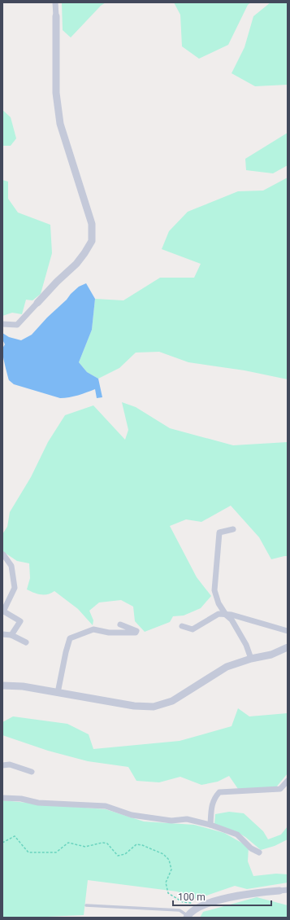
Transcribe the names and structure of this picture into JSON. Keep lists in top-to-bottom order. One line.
{"scale_bar":"100 m"}
